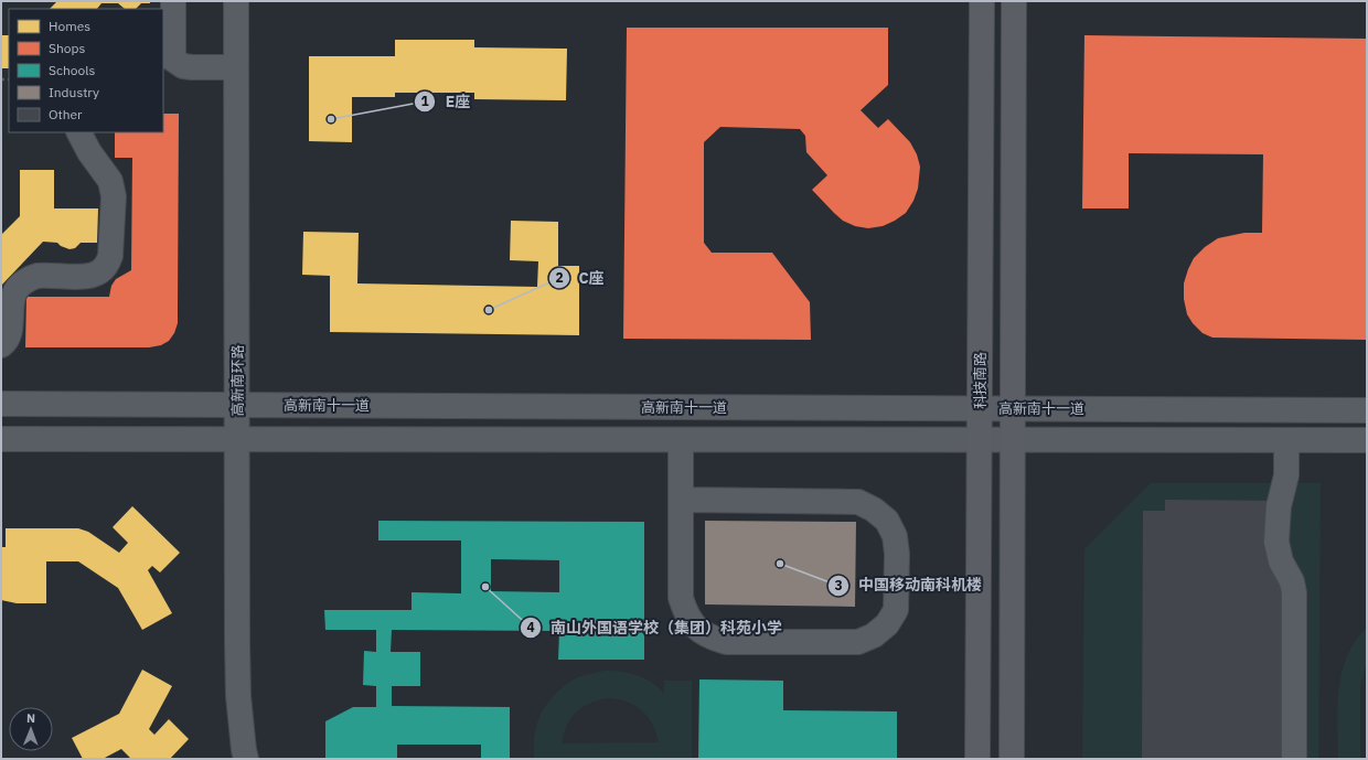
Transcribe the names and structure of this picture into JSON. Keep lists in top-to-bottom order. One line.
{"streets":{"main road":["科技南路"],"street":["高新南环路","高新南十一道"]},"crossings":[["高新南环路","高新南十一道"],["科技南路","高新南十一道"]],"places":["E座","C座","中国移动南科机楼","南山外国语学校（集团）科苑小学"],"legend":["Homes","Shops","Schools","Industry","Other"],"north":"top"}
